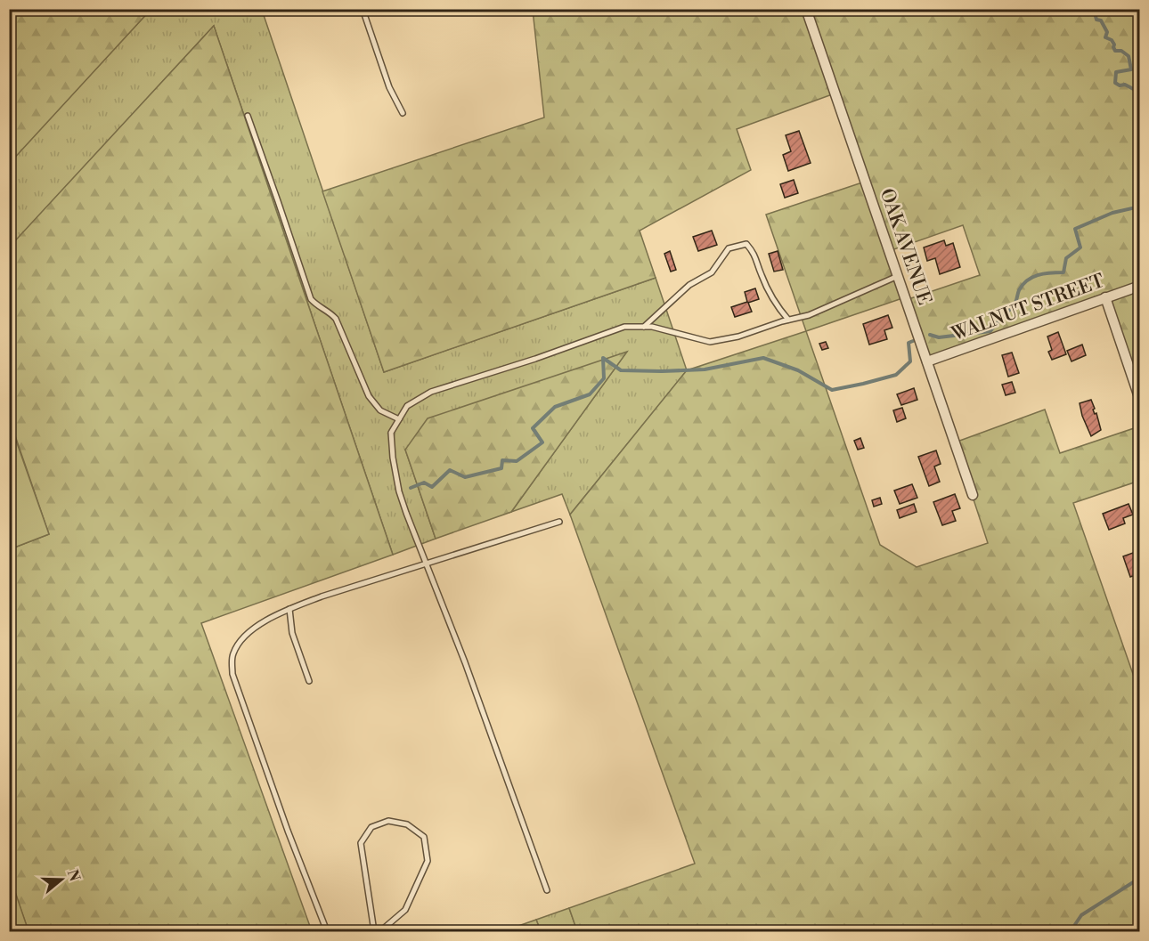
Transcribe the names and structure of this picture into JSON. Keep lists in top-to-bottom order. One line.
{"streets":{"street":["OAK AVENUE","WALNUT STREET"]},"crossings":[["OAK AVENUE","WALNUT STREET"]],"north":"right"}
